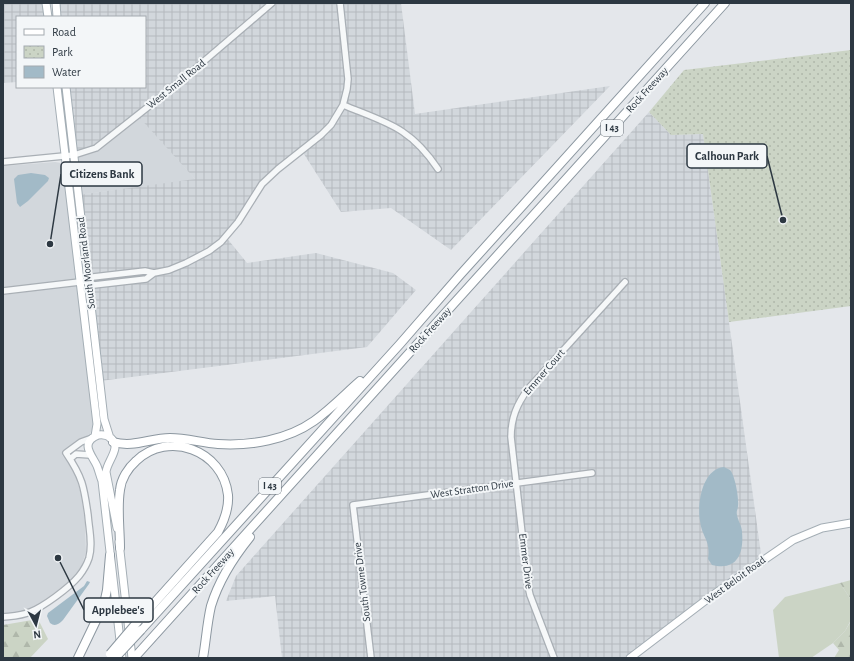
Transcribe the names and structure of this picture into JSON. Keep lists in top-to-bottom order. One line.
{"streets":{"highway":["Rock Freeway","I 43"],"main road":["South Moorland Road","West Beloit Road"],"street":["West Small Road","Emmer Court","West Stratton Drive","Emmer Drive","South Towne Drive"]},"crossings":[["West Small Road","South Moorland Road"],["Emmer Court","West Stratton Drive"],["Emmer Court","Emmer Drive"],["West Stratton Drive","Emmer Drive"],["West Stratton Drive","South Towne Drive"]],"places":["Calhoun Park","Citizens Bank","Applebee's"],"legend":["Road","Park","Water"],"north":"bottom"}
